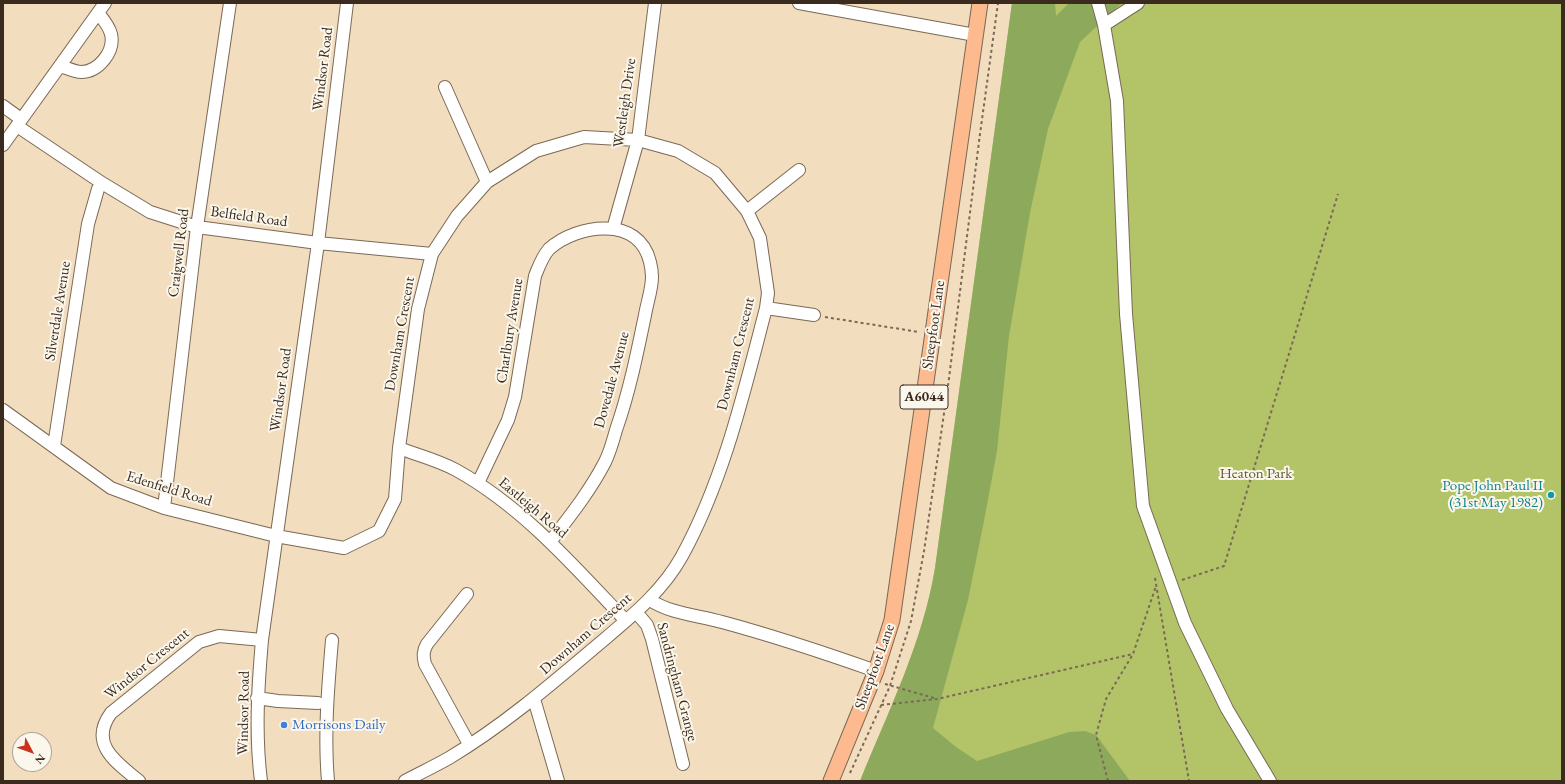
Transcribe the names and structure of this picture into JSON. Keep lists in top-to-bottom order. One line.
{"streets":{"main road":["Sheepfoot Lane","A6044"],"street":["Windsor Road","Westleigh Drive","Belfield Road","Craigwell Road","Silverdale Avenue","Charlbury Avenue","Downham Crescent","Dovedale Avenue","Edenfield Road","Eastleigh Road","Windsor Crescent","Sandringham Grange"]},"crossings":[["Windsor Road","Belfield Road"],["Windsor Road","Downham Crescent"],["Windsor Road","Edenfield Road"],["Windsor Road","Windsor Crescent"],["Westleigh Drive","Charlbury Avenue"],["Westleigh Drive","Downham Crescent"],["Westleigh Drive","Dovedale Avenue"],["Belfield Road","Craigwell Road"],["Belfield Road","Silverdale Avenue"],["Belfield Road","Downham Crescent"],["Craigwell Road","Edenfield Road"],["Silverdale Avenue","Edenfield Road"],["Charlbury Avenue","Dovedale Avenue"],["Charlbury Avenue","Eastleigh Road"],["Downham Crescent","Edenfield Road"],["Downham Crescent","Eastleigh Road"],["Downham Crescent","Sandringham Grange"],["Dovedale Avenue","Eastleigh Road"]],"parks":["Heaton Park"],"places":["Pope John Paul II (31st May 1982)","Morrisons Daily"],"north":"bottom right"}
